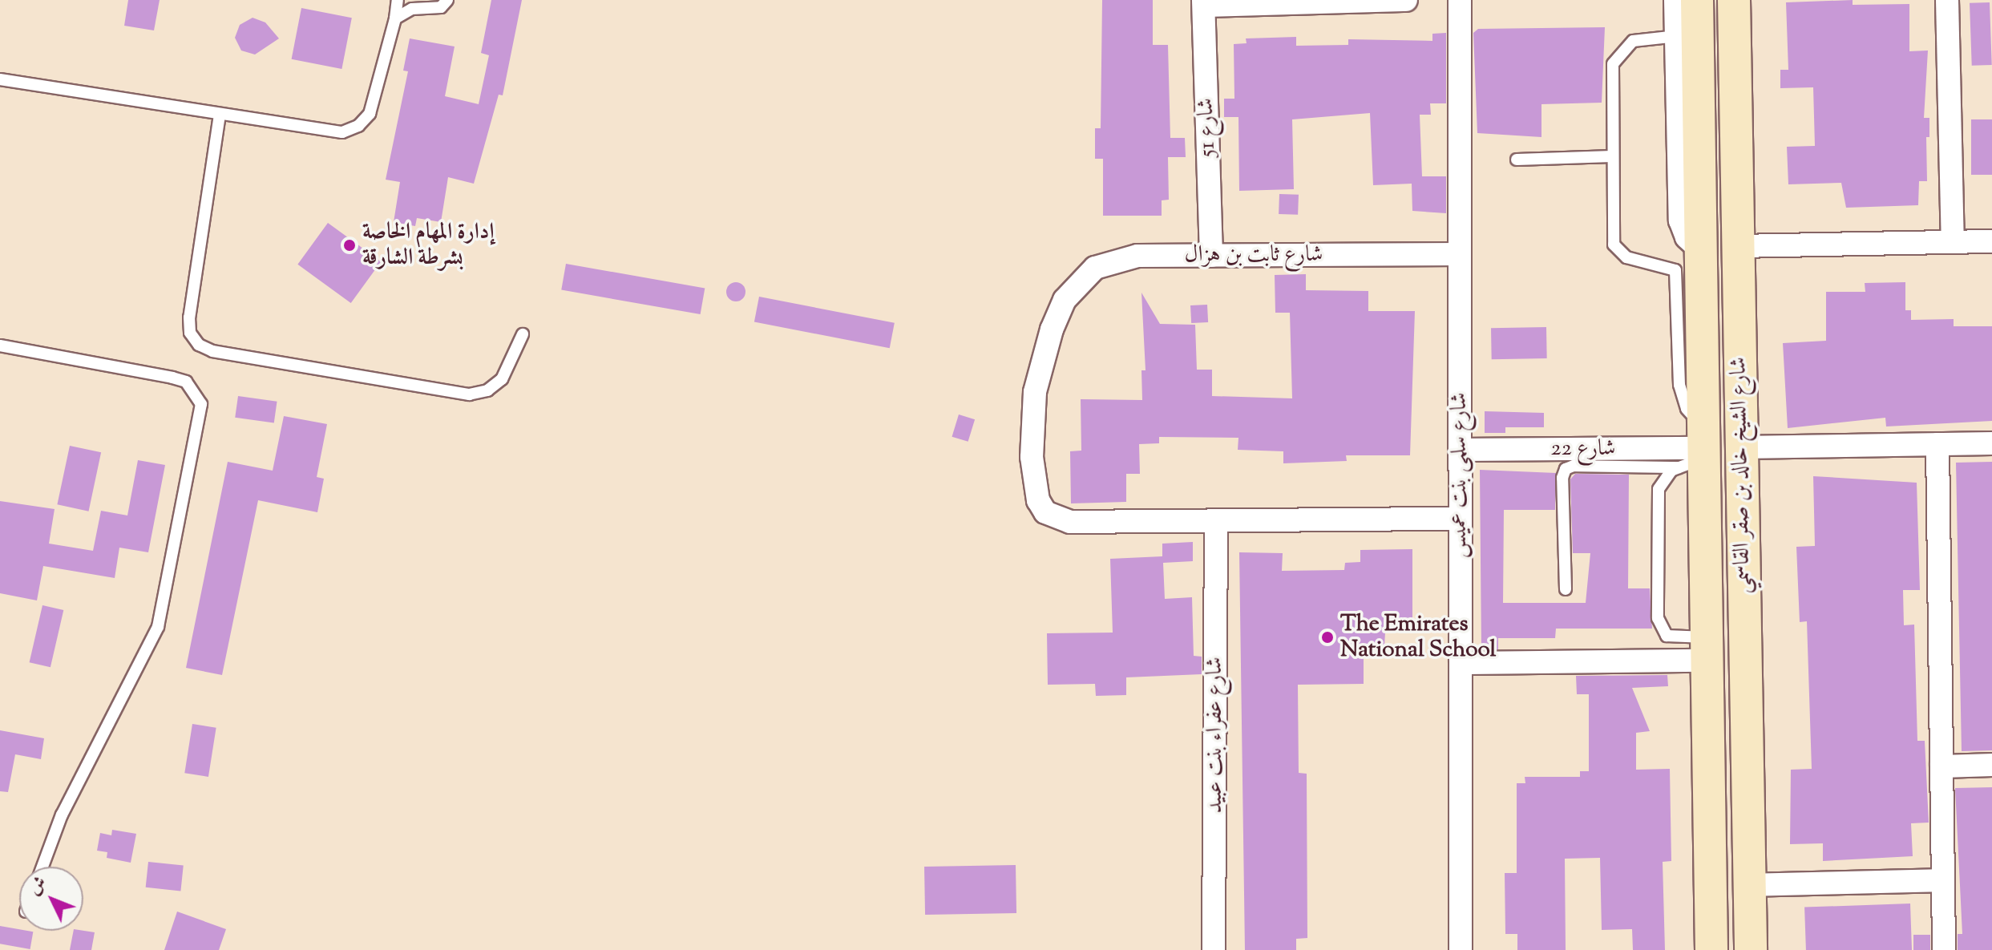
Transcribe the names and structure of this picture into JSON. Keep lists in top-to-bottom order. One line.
{"streets":{"main road":["شارع الشيخ خالد بن صقر القاسمي"],"street":["شارع 51","شارع ثابت بن هزال","شارع 22","شارع سلمى بنت عميس","شارع عفراء بنت عبيد"]},"crossings":[["شارع 51","شارع ثابت بن هزال"],["شارع ثابت بن هزال","شارع سلمى بنت عميس"],["شارع ثابت بن هزال","شارع عفراء بنت عبيد"],["شارع 22","شارع سلمى بنت عميس"],["شارع 22","شارع الشيخ خالد بن صقر القاسمي"]],"places":["إدارة المهام الخاصة بشرطة الشارقة","The Emirates National School"],"north":"top left"}
